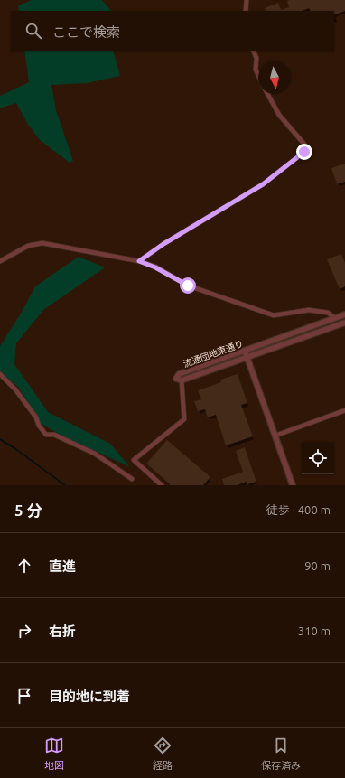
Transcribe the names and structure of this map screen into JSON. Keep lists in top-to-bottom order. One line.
{"streets":{"street":["流通団地東通り"]},"north":"bottom","page":{"search":"ここで検索","heading":["5 分","徒歩 · 400 m"],"list":[["直進","90 m"],["右折","310 m"],"目的地に到着"],"nav":["地図","経路","保存済み"]}}
